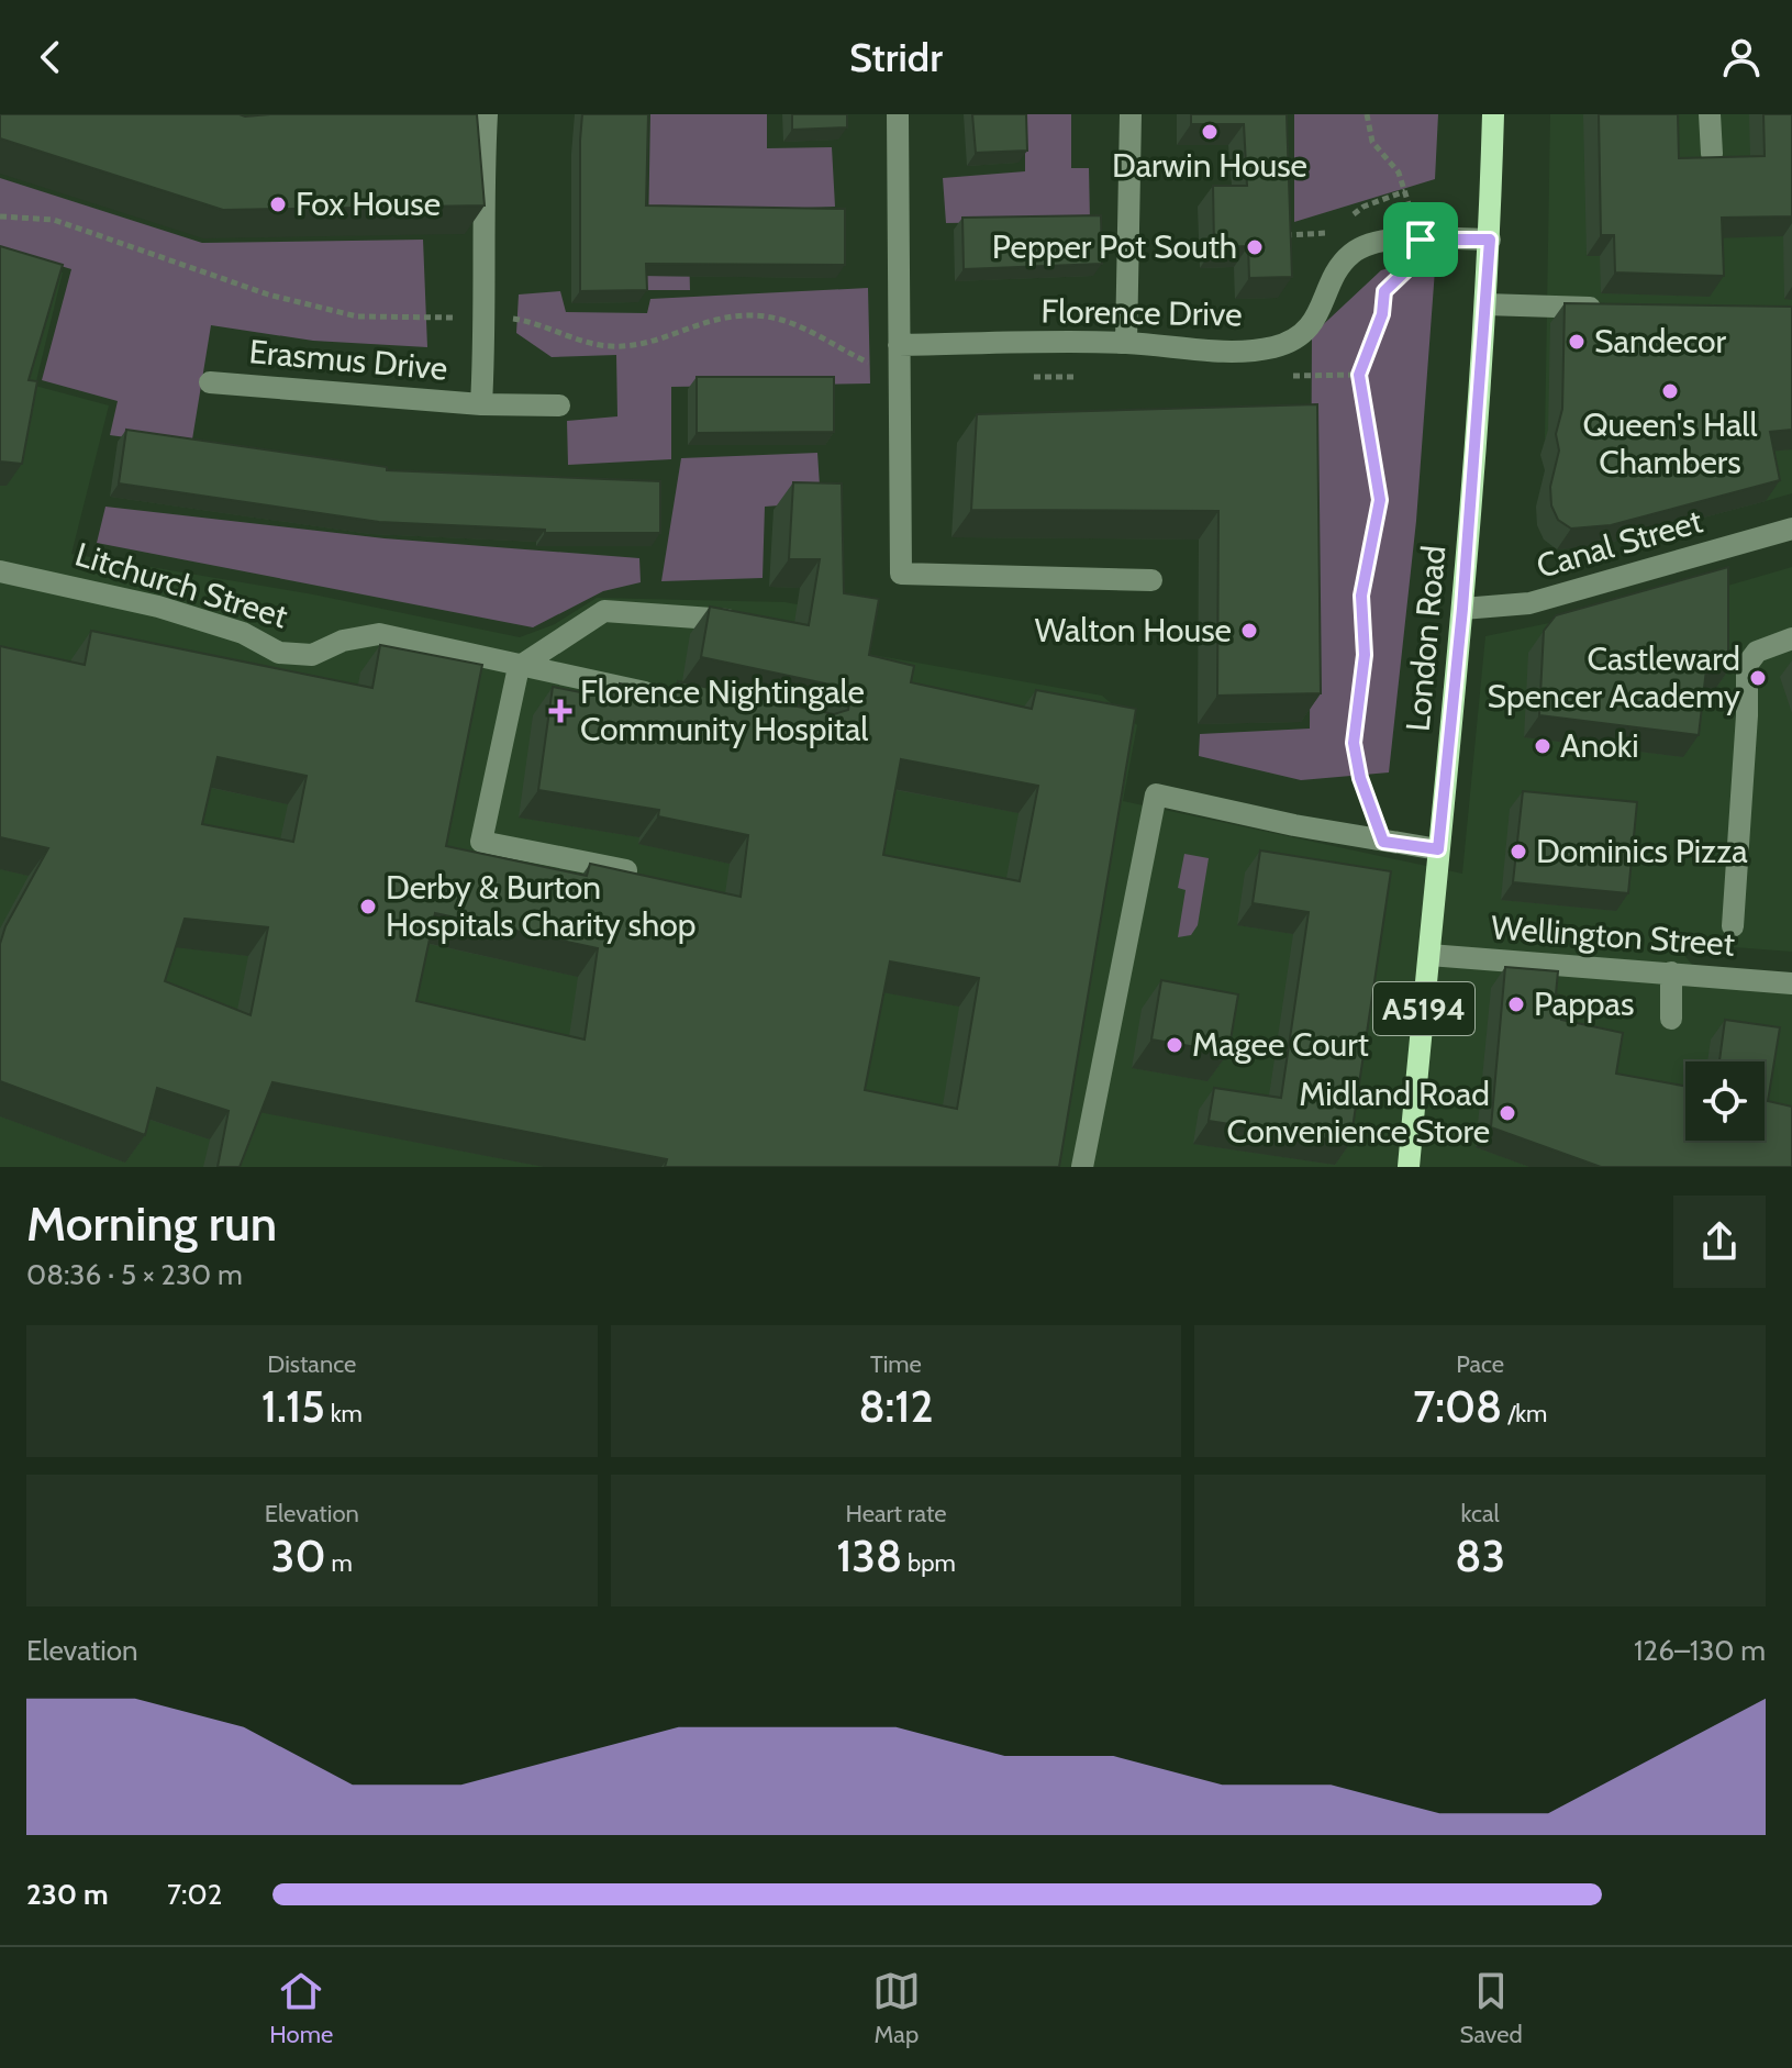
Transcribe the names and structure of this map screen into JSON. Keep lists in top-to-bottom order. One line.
{"streets":{"main road":["London Road","A5194"],"street":["Florence Drive","Erasmus Drive","Canal Street","Litchurch Street","Wellington Street"]},"crossings":[["Florence Drive","London Road"],["Canal Street","London Road"],["London Road","Wellington Street"]],"places":{"other":["Darwin House","Fox House","Pepper Pot South","Sandecor","Queen's Hall Chambers","Walton House","Castleward Spencer Academy","Anoki","Dominics Pizza","Derby & Burton Hospitals Charity shop","Pappas","Magee Court","Midland Road Convenience Store"],"health":["Florence Nightingale Community Hospital"]},"page":{"header":"Stridr","heading":["Morning run","08:36 · 5 × 230 m"],"stats":[["Distance","1.15 km"],["Time","8:12"],["Pace","7:08 /km"],["Elevation","30 m"],["Heart rate","138 bpm"],["kcal","83"]],"chart":["Elevation","126–130 m"],"list":[{"name":"230 m","note":"7:02"}],"tabs":["Home","Map","Saved"]}}
